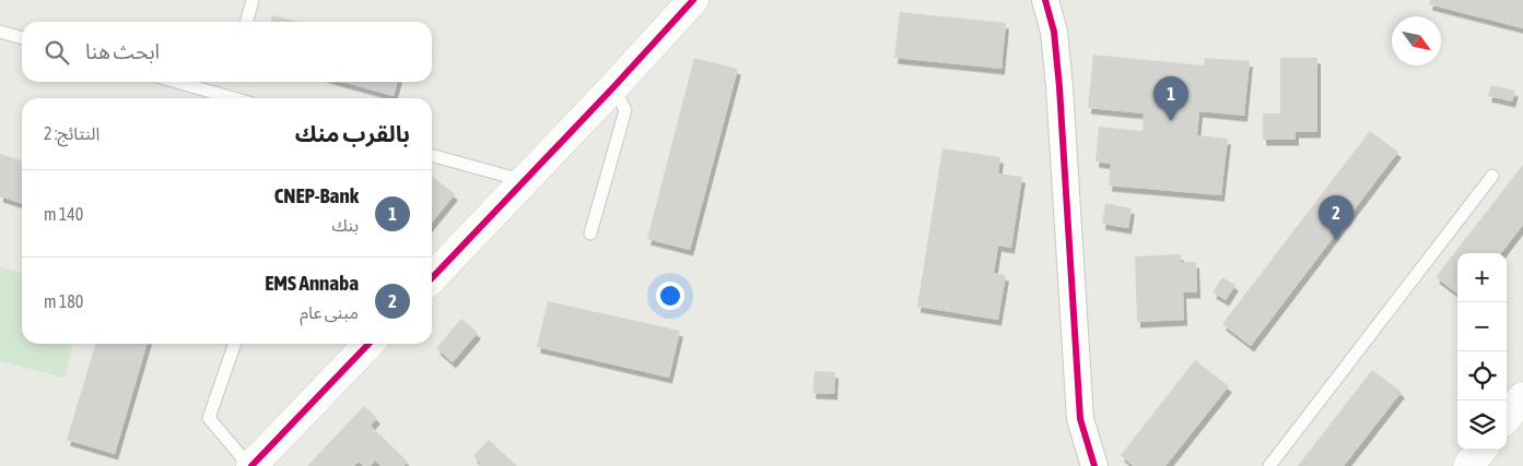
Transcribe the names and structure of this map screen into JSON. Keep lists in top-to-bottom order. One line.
{"north":"bottom right","page":{"search":"ابحث هنا","pins":["1","2"],"heading":["بالقرب منك","النتائج: 2"],"list":[{"mark":"1","name":"CNEP-Bank","note":"بنك","value":"140 m"},{"mark":"2","name":"EMS Annaba","note":"مبنى عام","value":"180 m"}],"map_buttons":["+","−"]}}
